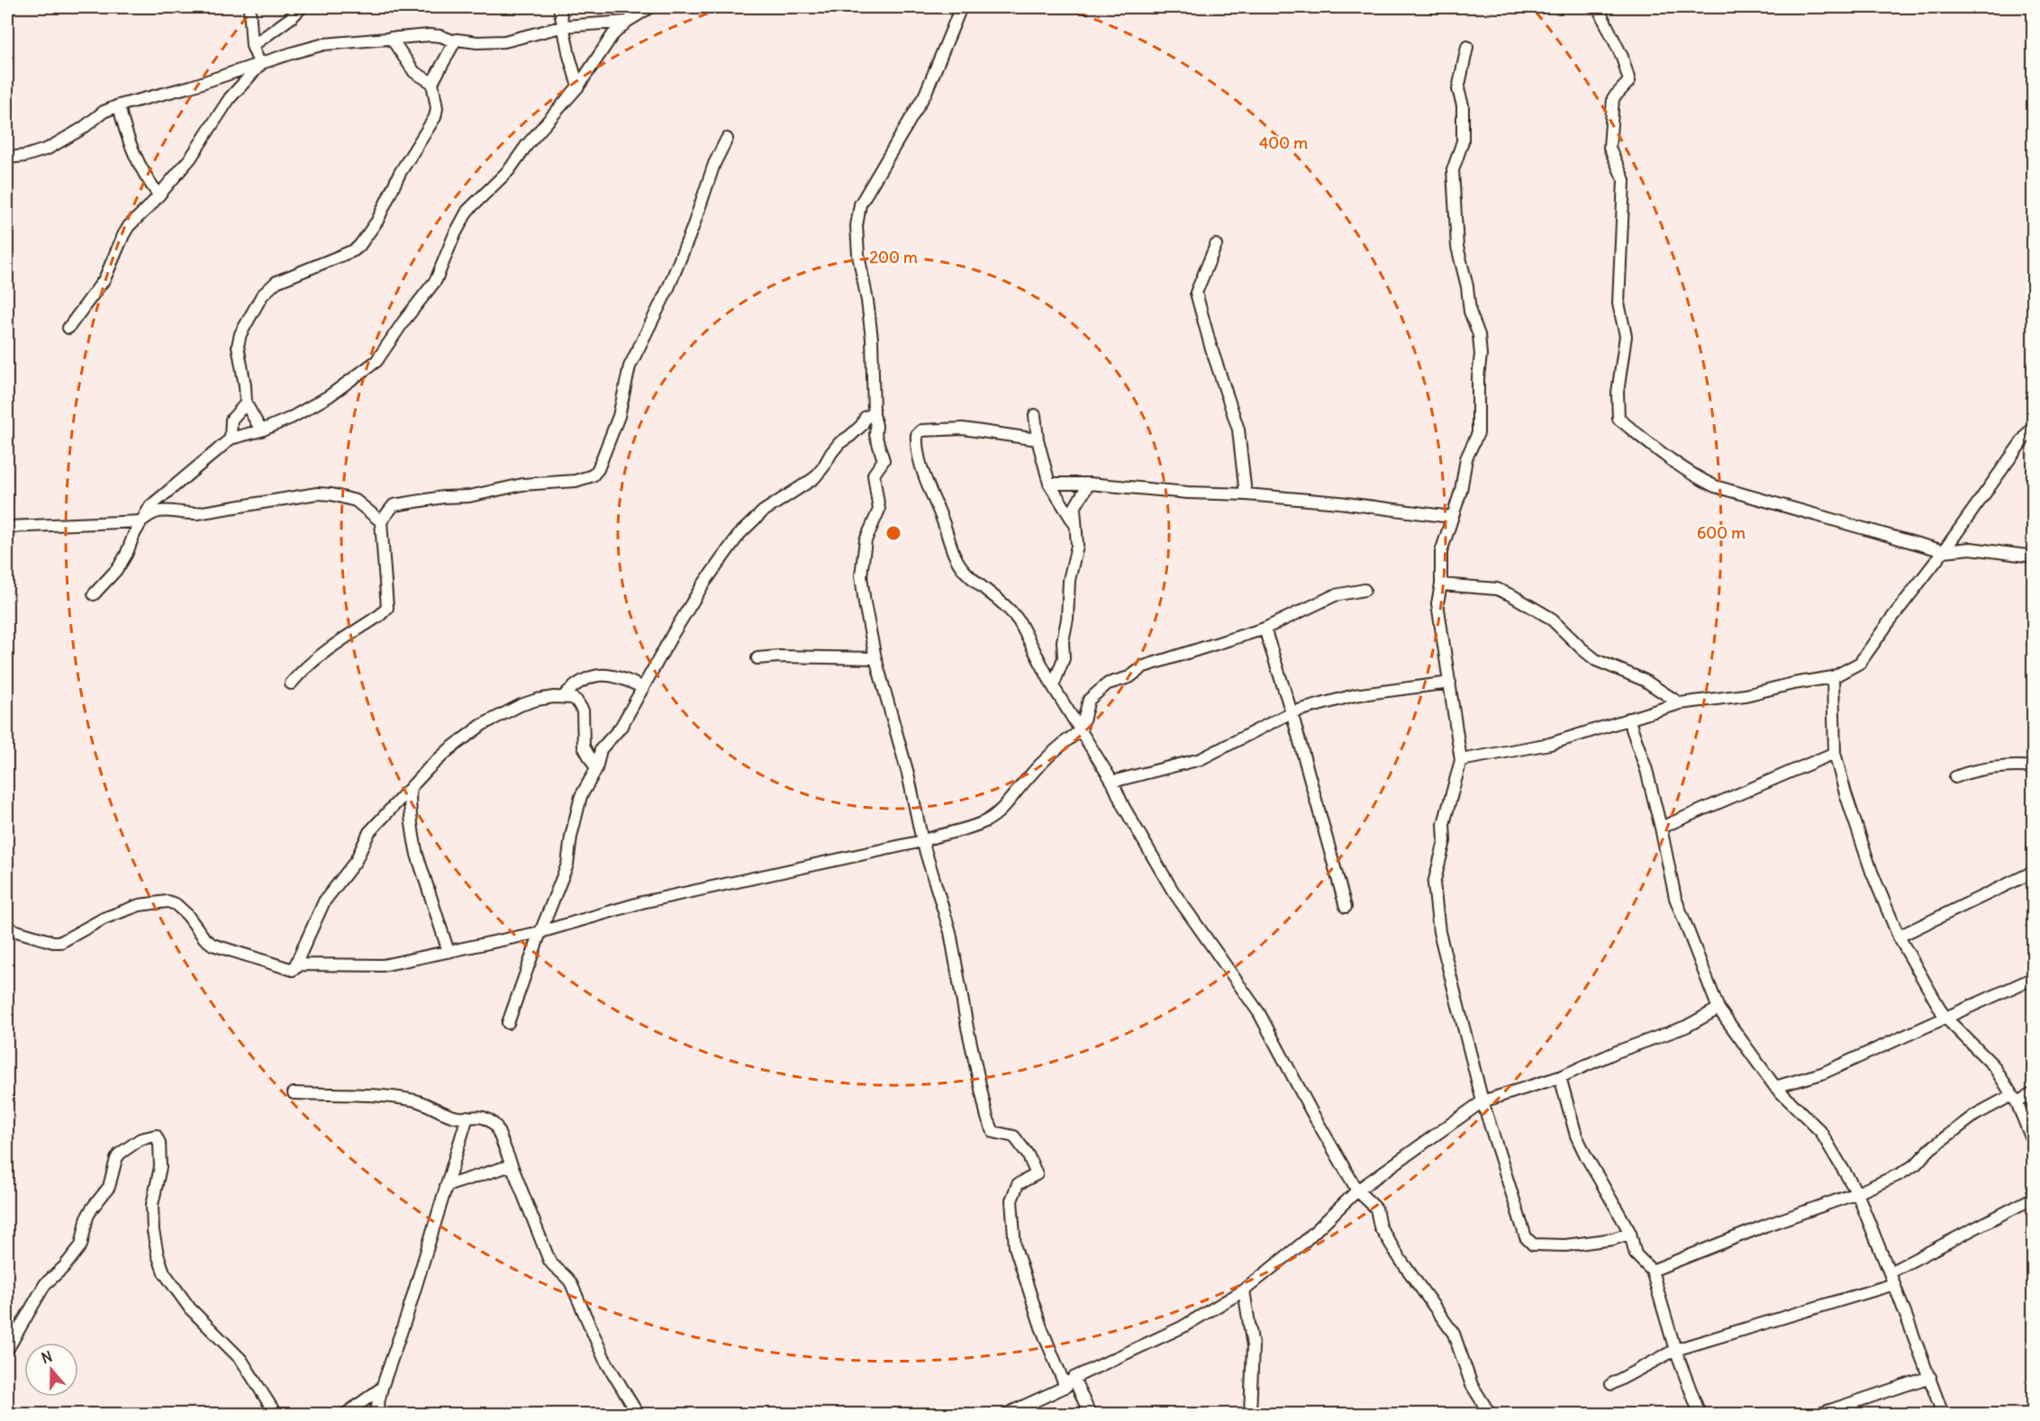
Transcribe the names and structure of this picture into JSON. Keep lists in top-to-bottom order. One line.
{"north":"top","rings":["400 m","200 m","600 m"]}
